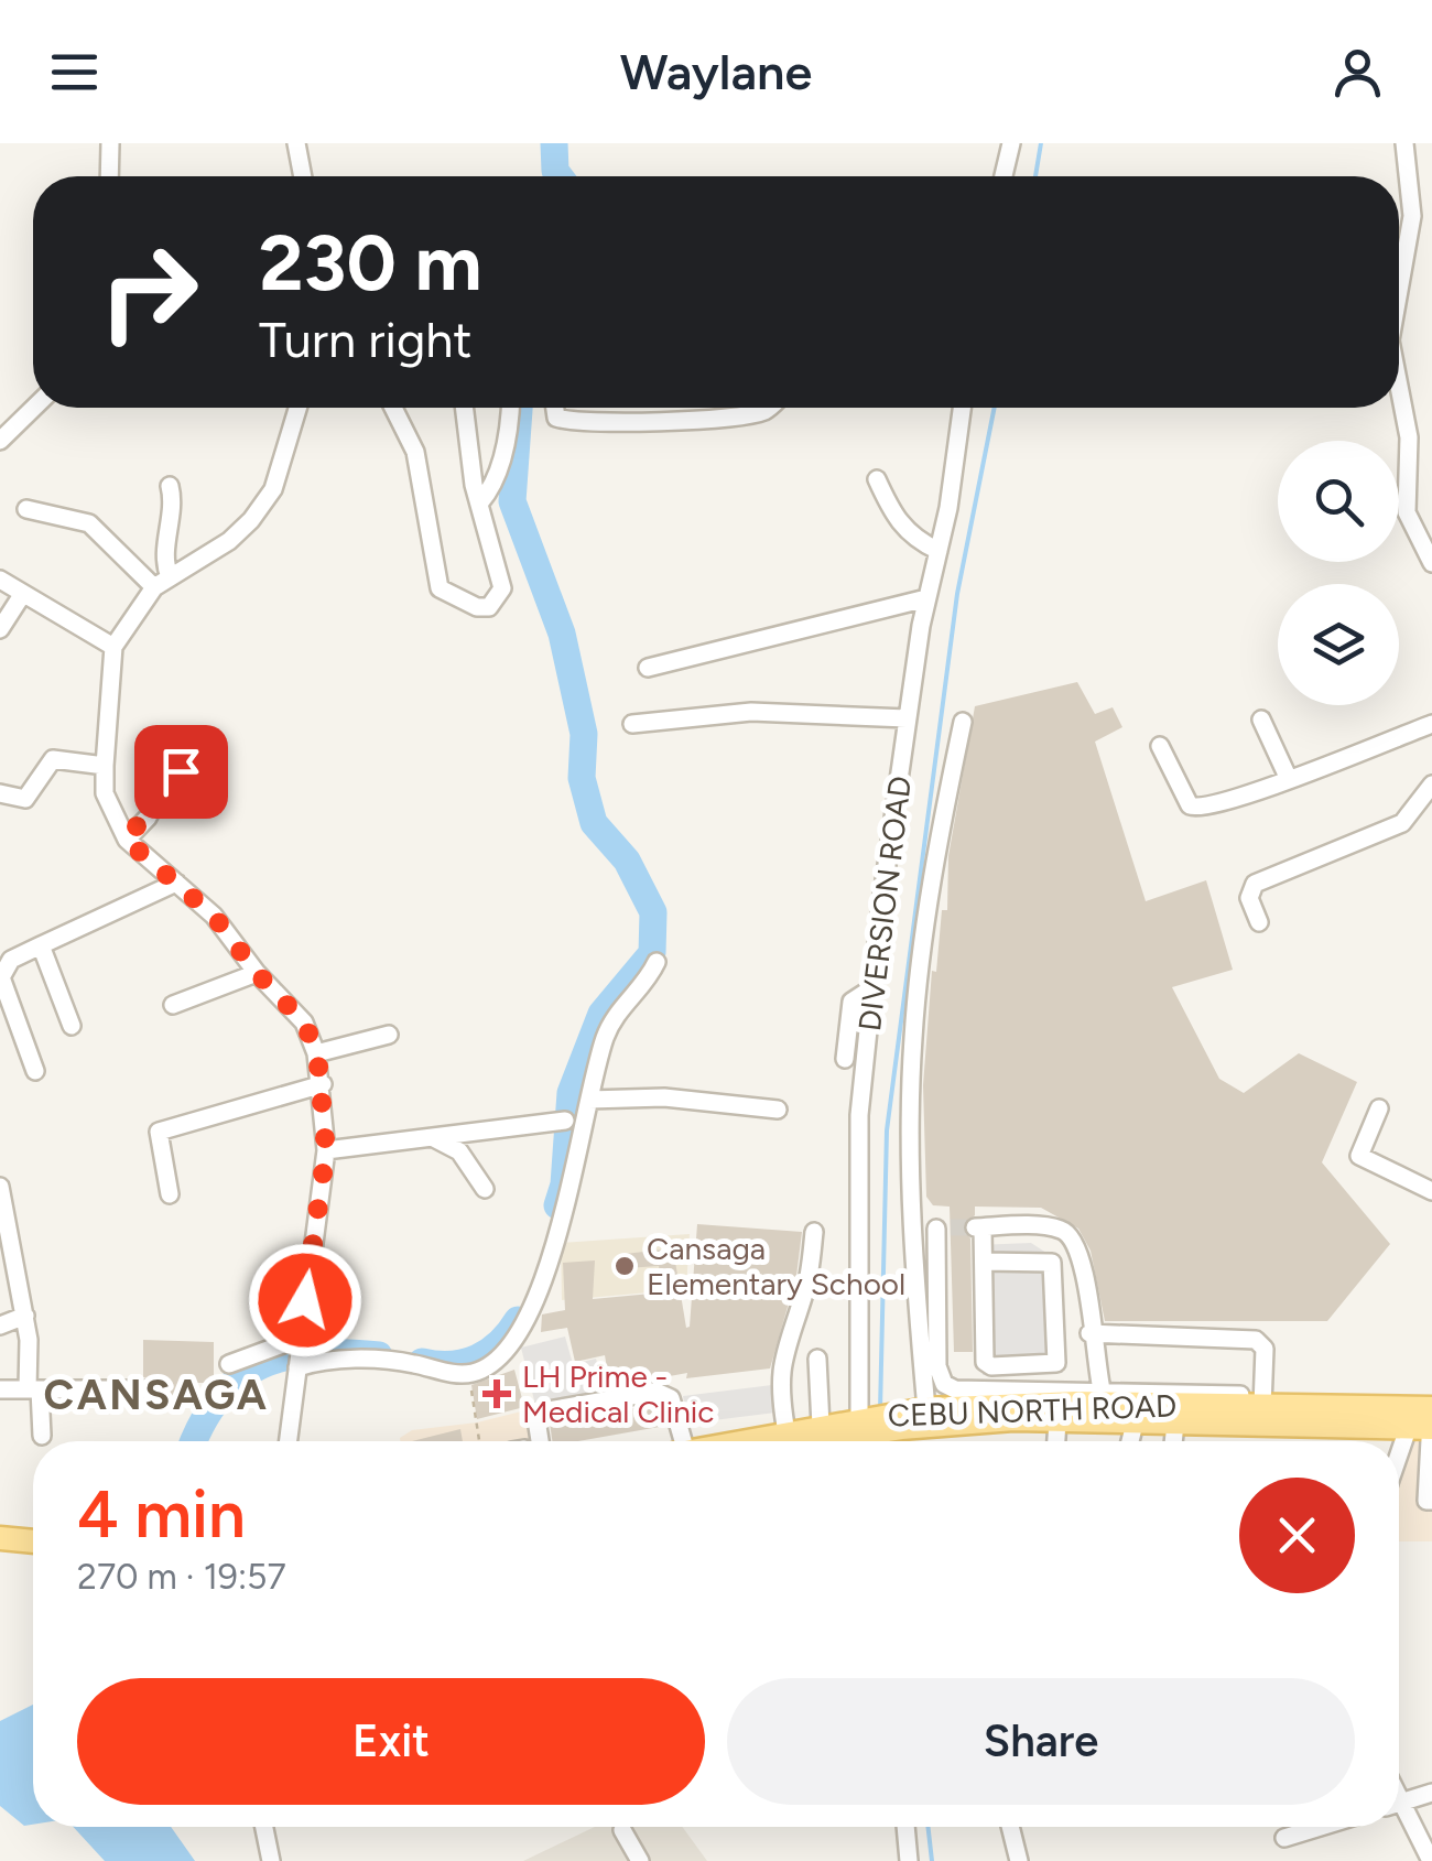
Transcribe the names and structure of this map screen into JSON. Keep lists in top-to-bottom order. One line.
{"streets":{"main road":["CEBU NORTH ROAD"],"street":["DIVERSION ROAD"]},"crossings":[["DIVERSION ROAD","CEBU NORTH ROAD"]],"districts":["CANSAGA"],"places":{"other":["Cansaga Elementary School"],"health":["LH Prime - Medical Clinic"]},"page":{"header":"Waylane","turn":["230 m","Turn right"],"heading":["4 min","270 m · 19:57"],"buttons":["Exit","Share"]}}
